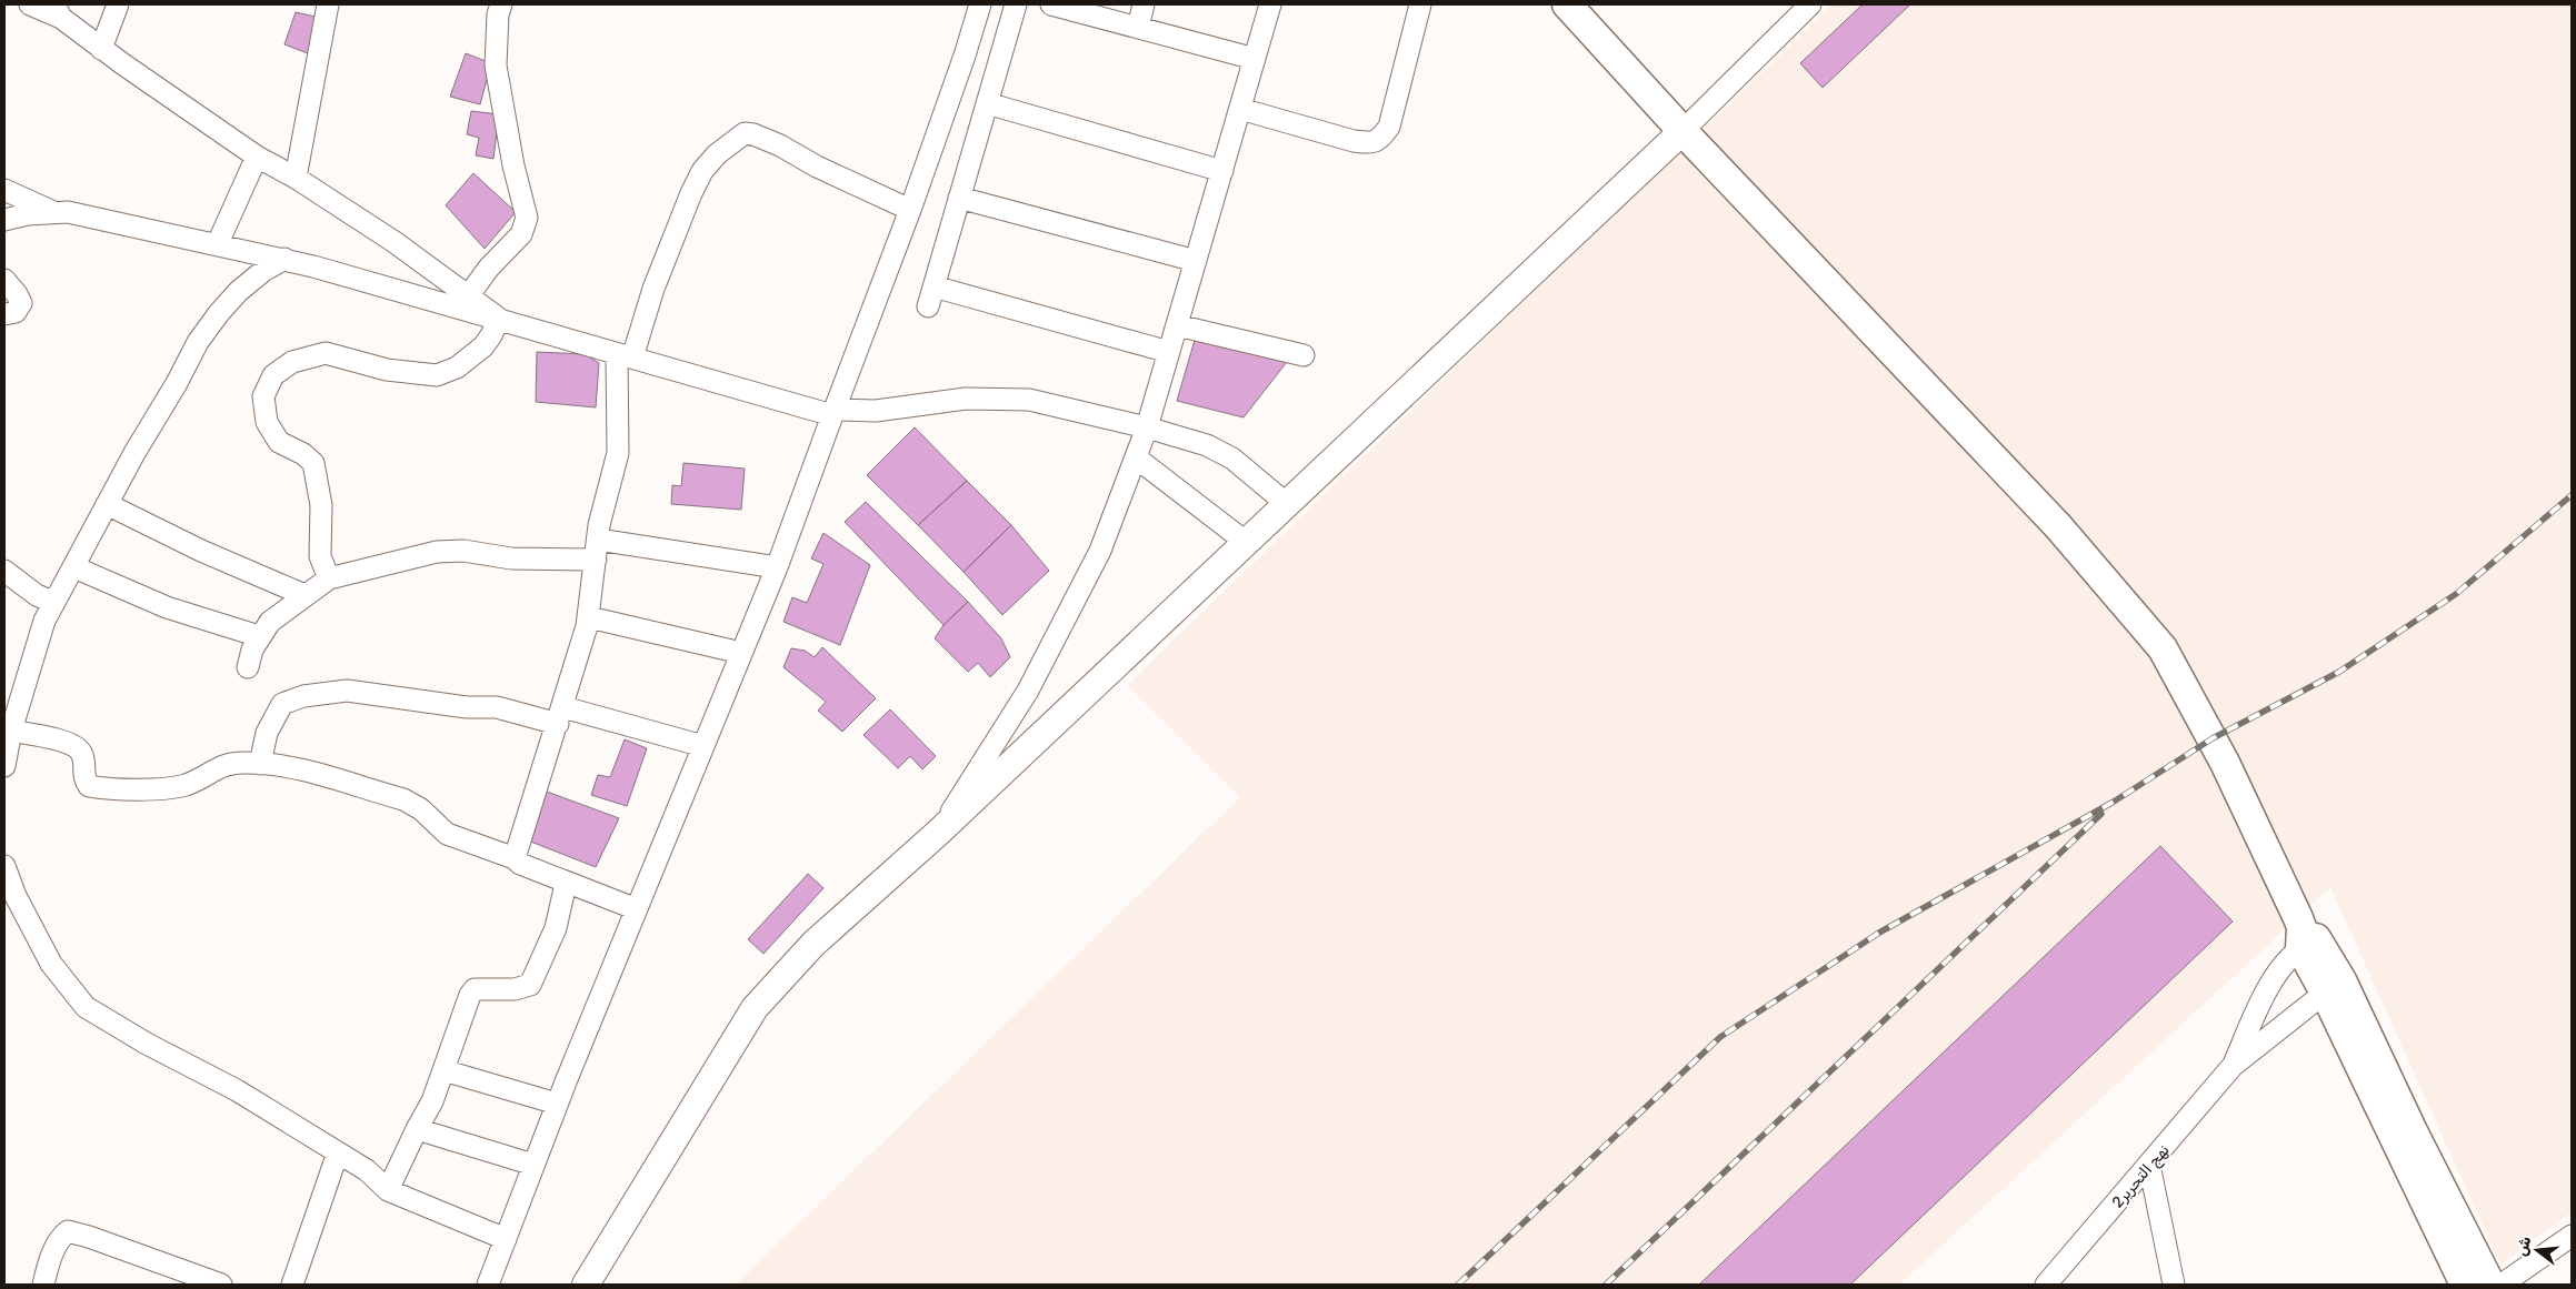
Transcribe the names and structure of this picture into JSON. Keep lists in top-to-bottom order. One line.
{"streets":{"street":["نهج التحرير2"]},"north":"left"}
